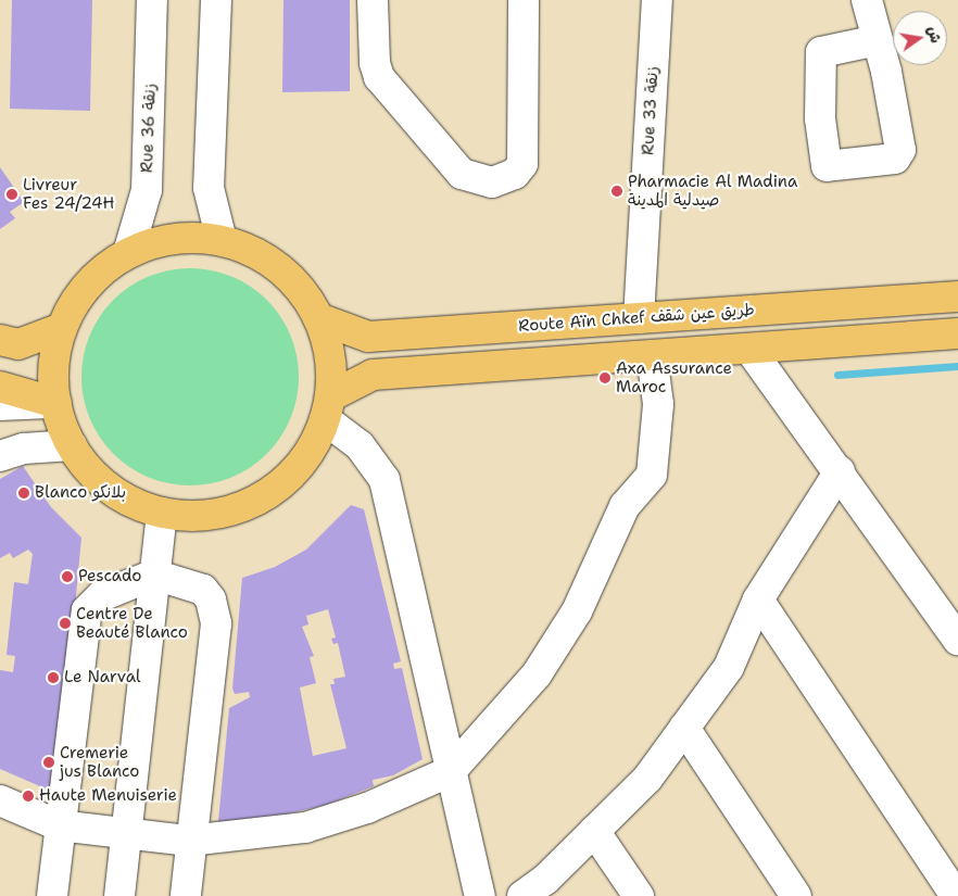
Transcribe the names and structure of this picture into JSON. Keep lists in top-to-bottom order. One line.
{"streets":{"main road":["Route Aïn Chkef طريق عين شقف"],"street":["Rue 33 زنقة","Rue 36 زنقة"]},"crossings":[["Rue 33 زنقة","Route Aïn Chkef طريق عين شقف"]],"places":["Pharmacie Al Madina صيدلية المدينة","Livreur Fes 24/24H","Axa Assurance Maroc","Blanco بلانكو","Pescado","Centre De Beauté Blanco","Le Narval","Cremerie jus Blanco","Haute Menuiserie"],"north":"right"}
